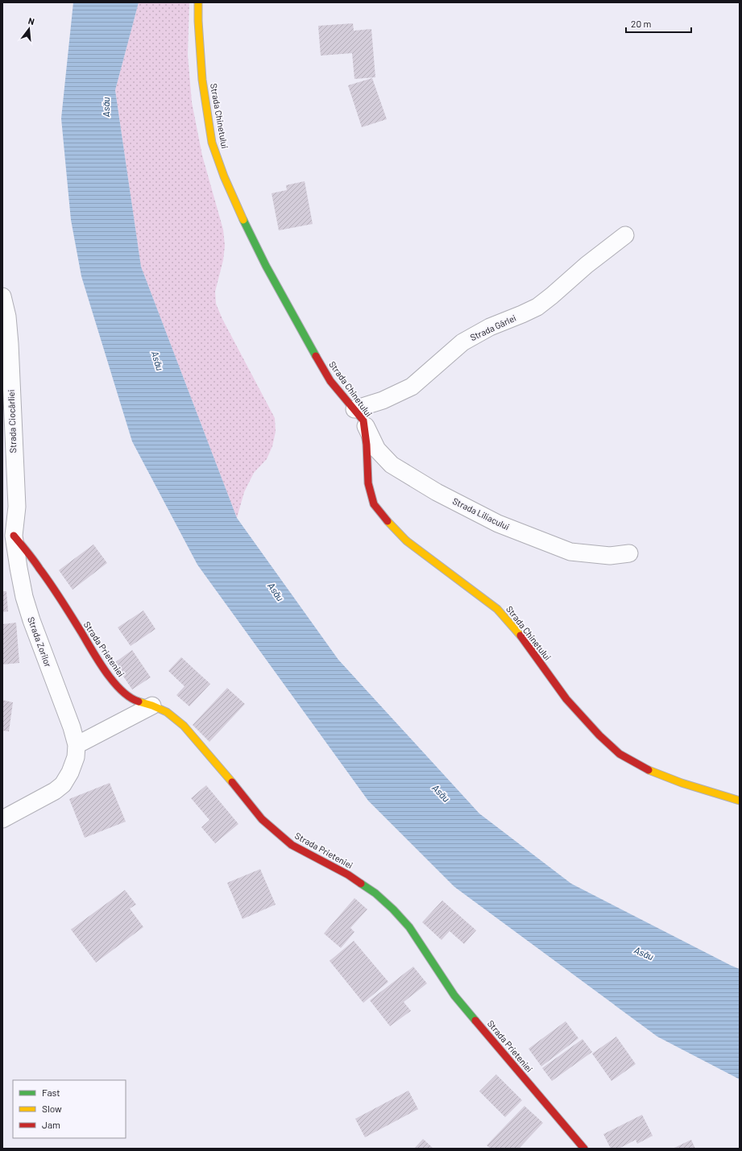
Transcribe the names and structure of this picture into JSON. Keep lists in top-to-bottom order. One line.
{"streets":{"street":["Strada Chinetului","Strada Gârlei","Strada Ciocârliei","Strada Liliacului","Strada Zorilor","Strada Prieteniei"]},"crossings":[["Strada Chinetului","Strada Gârlei"],["Strada Chinetului","Strada Liliacului"],["Strada Gârlei","Strada Liliacului"],["Strada Ciocârliei","Strada Zorilor"],["Strada Ciocârliei","Strada Prieteniei"],["Strada Zorilor","Strada Prieteniei"]],"water":["Asău"],"legend":["Fast","Slow","Jam"],"scale_bar":"20 m","north":"top"}
